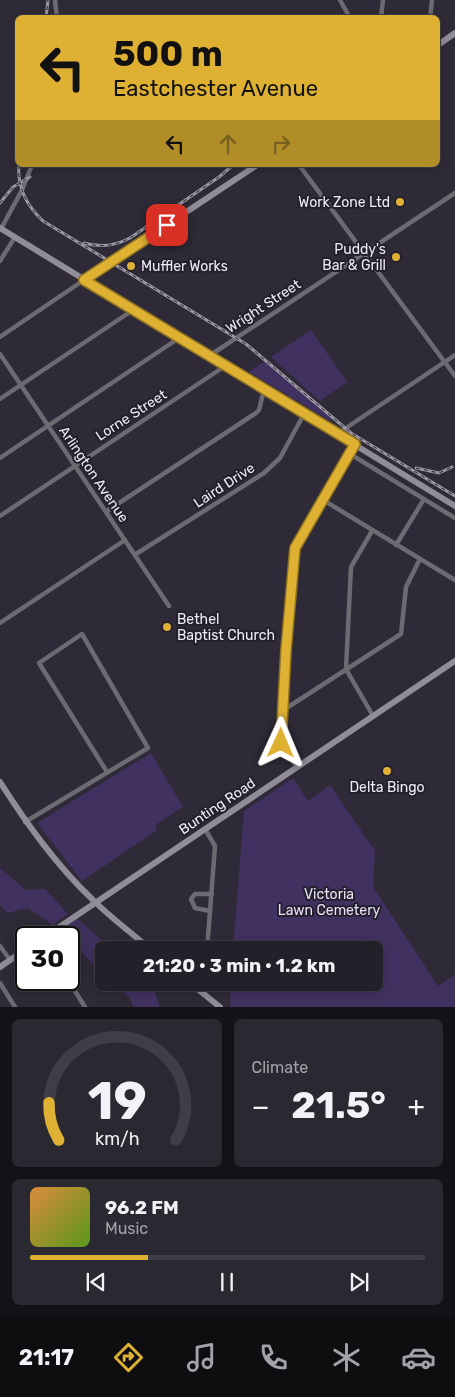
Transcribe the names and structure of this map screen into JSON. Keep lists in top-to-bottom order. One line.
{"streets":{"street":["Wright Street","Lorne Street","Arlington Avenue","Laird Drive","Bunting Road"]},"crossings":[["Lorne Street","Arlington Avenue"],["Arlington Avenue","Laird Drive"]],"parks":["Victoria Lawn Cemetery"],"places":["Work Zone Ltd","Puddy's Bar & Grill","Muffler Works","Bethel Baptist Church","Delta Bingo"],"page":{"turn":["500 m","Eastchester Avenue"],"limit":"30","trip":"21:20 · 3 min · 1.2 km","tile":"Climate","heat":["−","21.5°","+"],"song":["96.2 FM","Music"],"tabs":"21:17","gauge":["19","km/h"]}}
